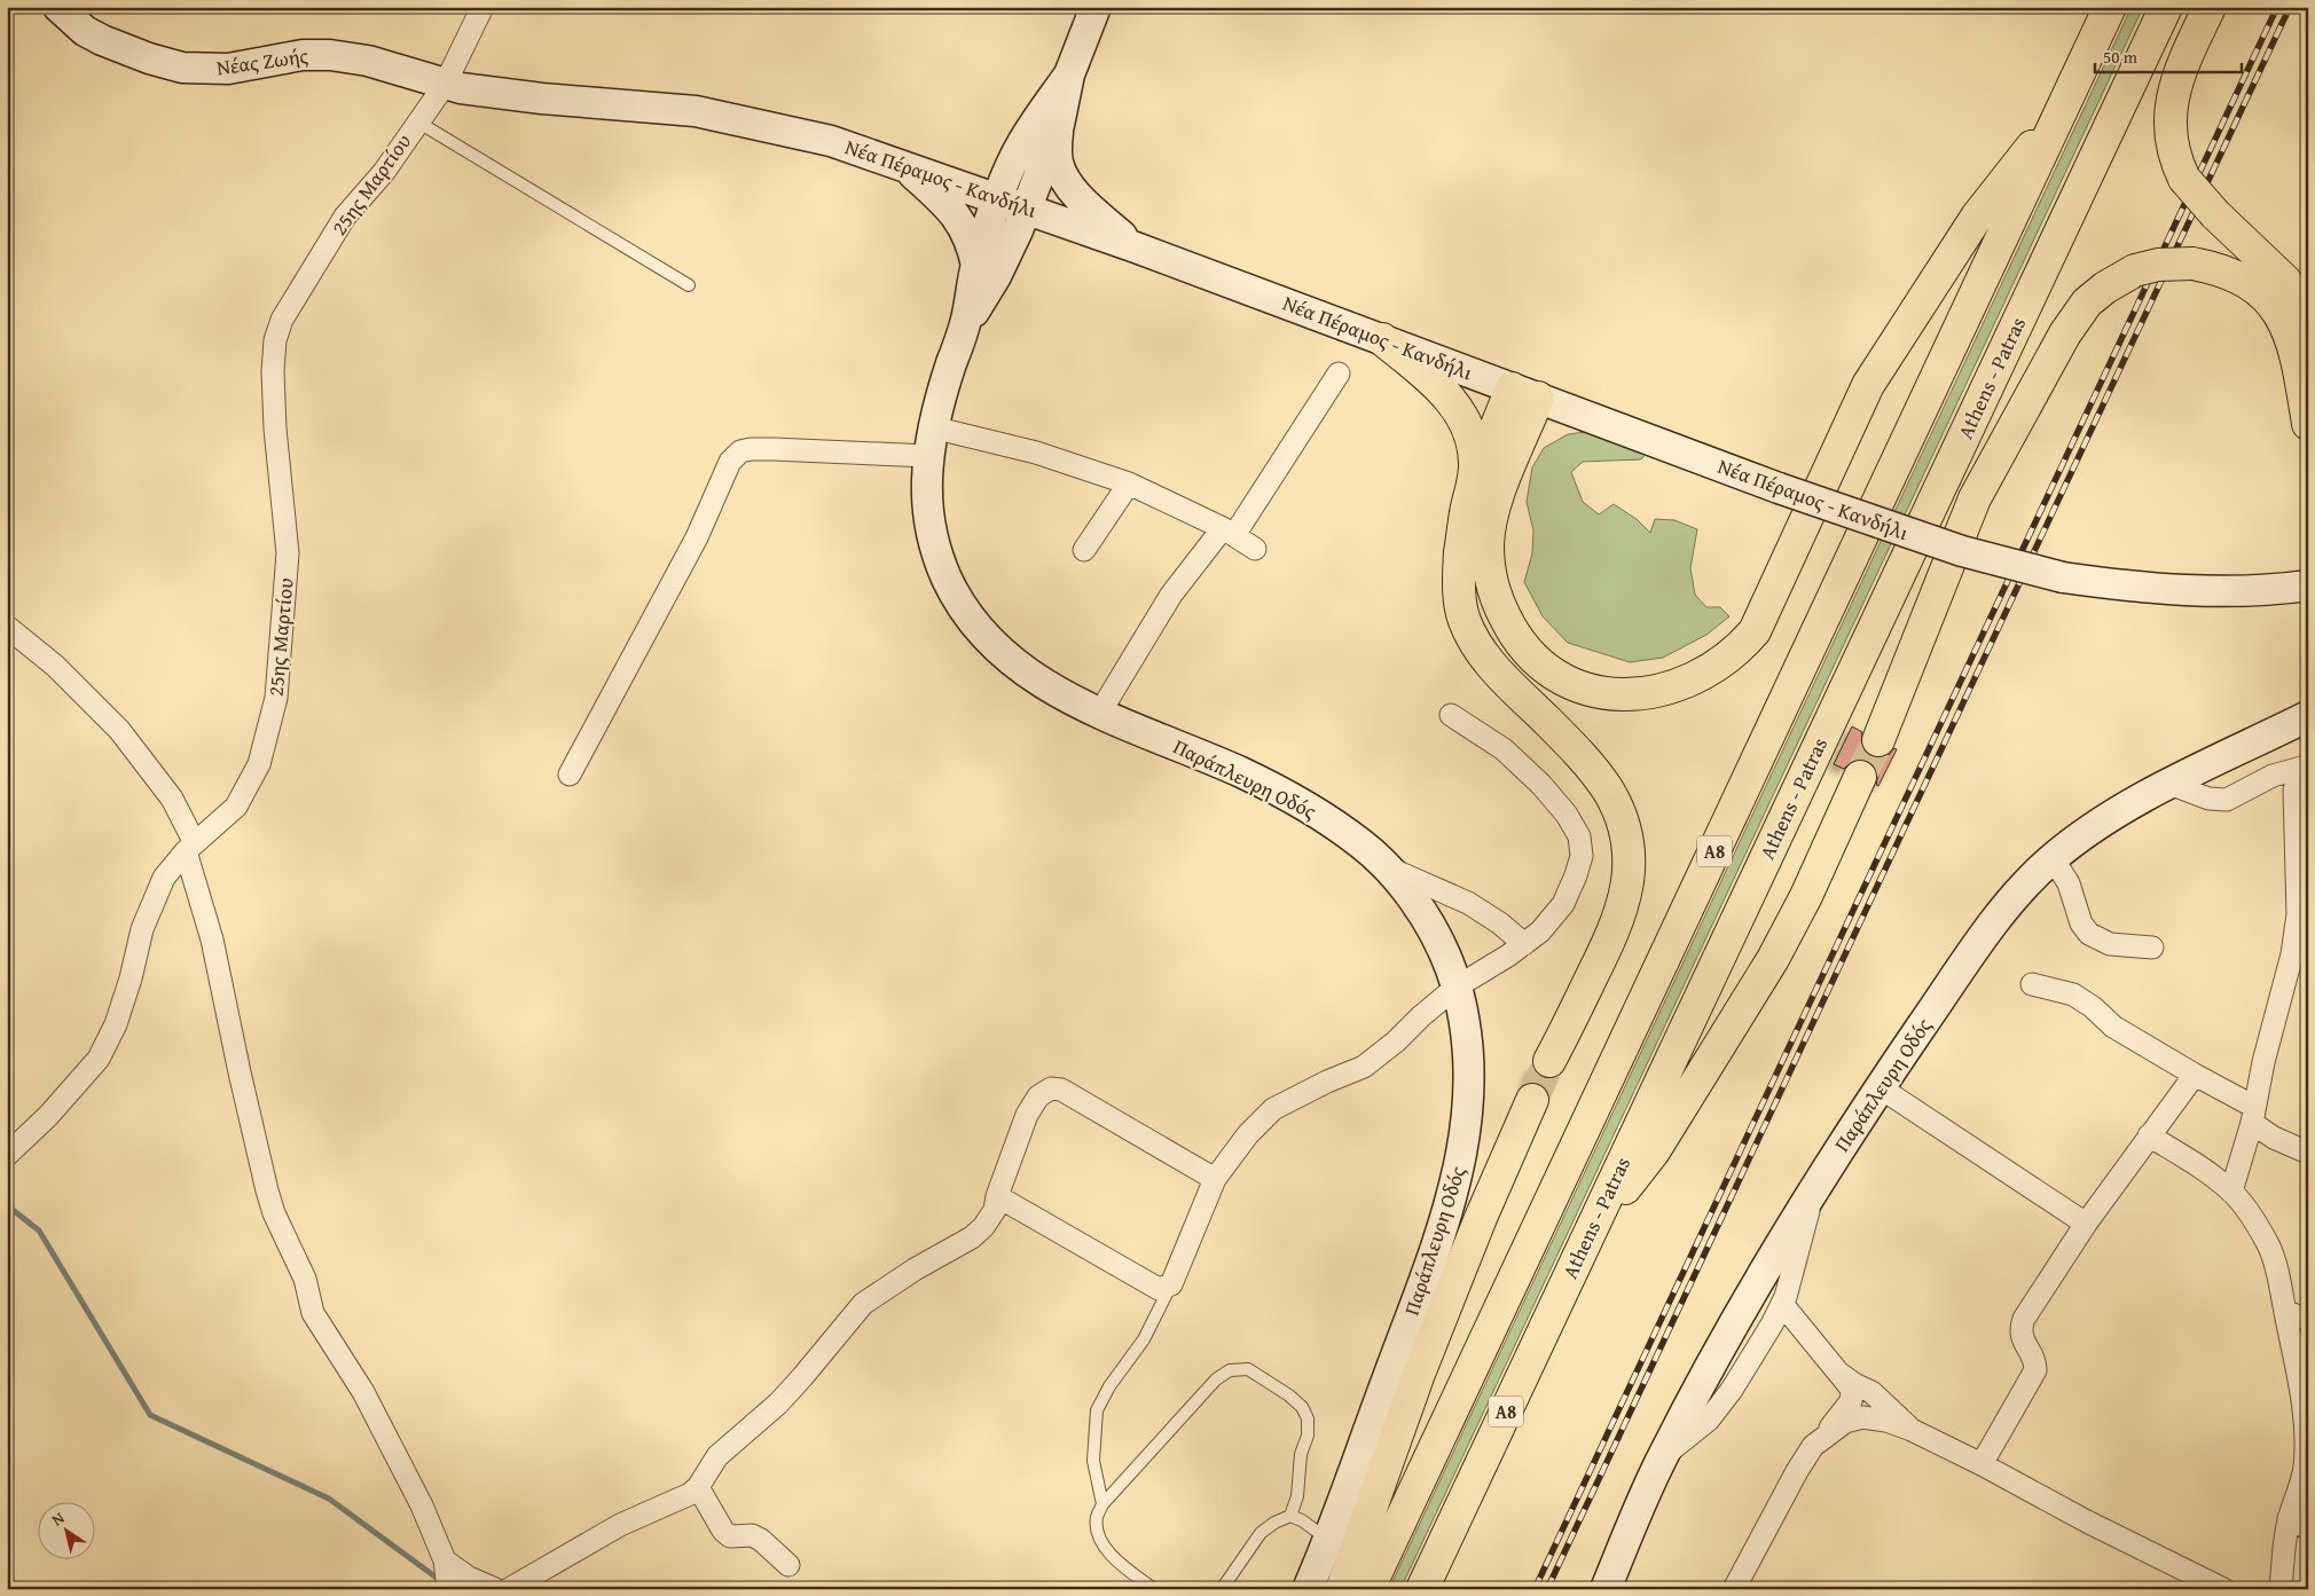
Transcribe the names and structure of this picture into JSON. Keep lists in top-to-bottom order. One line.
{"streets":{"highway":["Athens - Patras","Α8"],"street":["Νέας Ζωής","Νέα Πέραμος - Κανδήλι","25ης Μαρτίου","Παράπλευρη Οδός"]},"crossings":[["Νέας Ζωής","Νέα Πέραμος - Κανδήλι"],["Νέας Ζωής","25ης Μαρτίου"],["Νέα Πέραμος - Κανδήλι","25ης Μαρτίου"],["Νέα Πέραμος - Κανδήλι","Παράπλευρη Οδός"]],"scale_bar":"50 m","north":"top left"}
